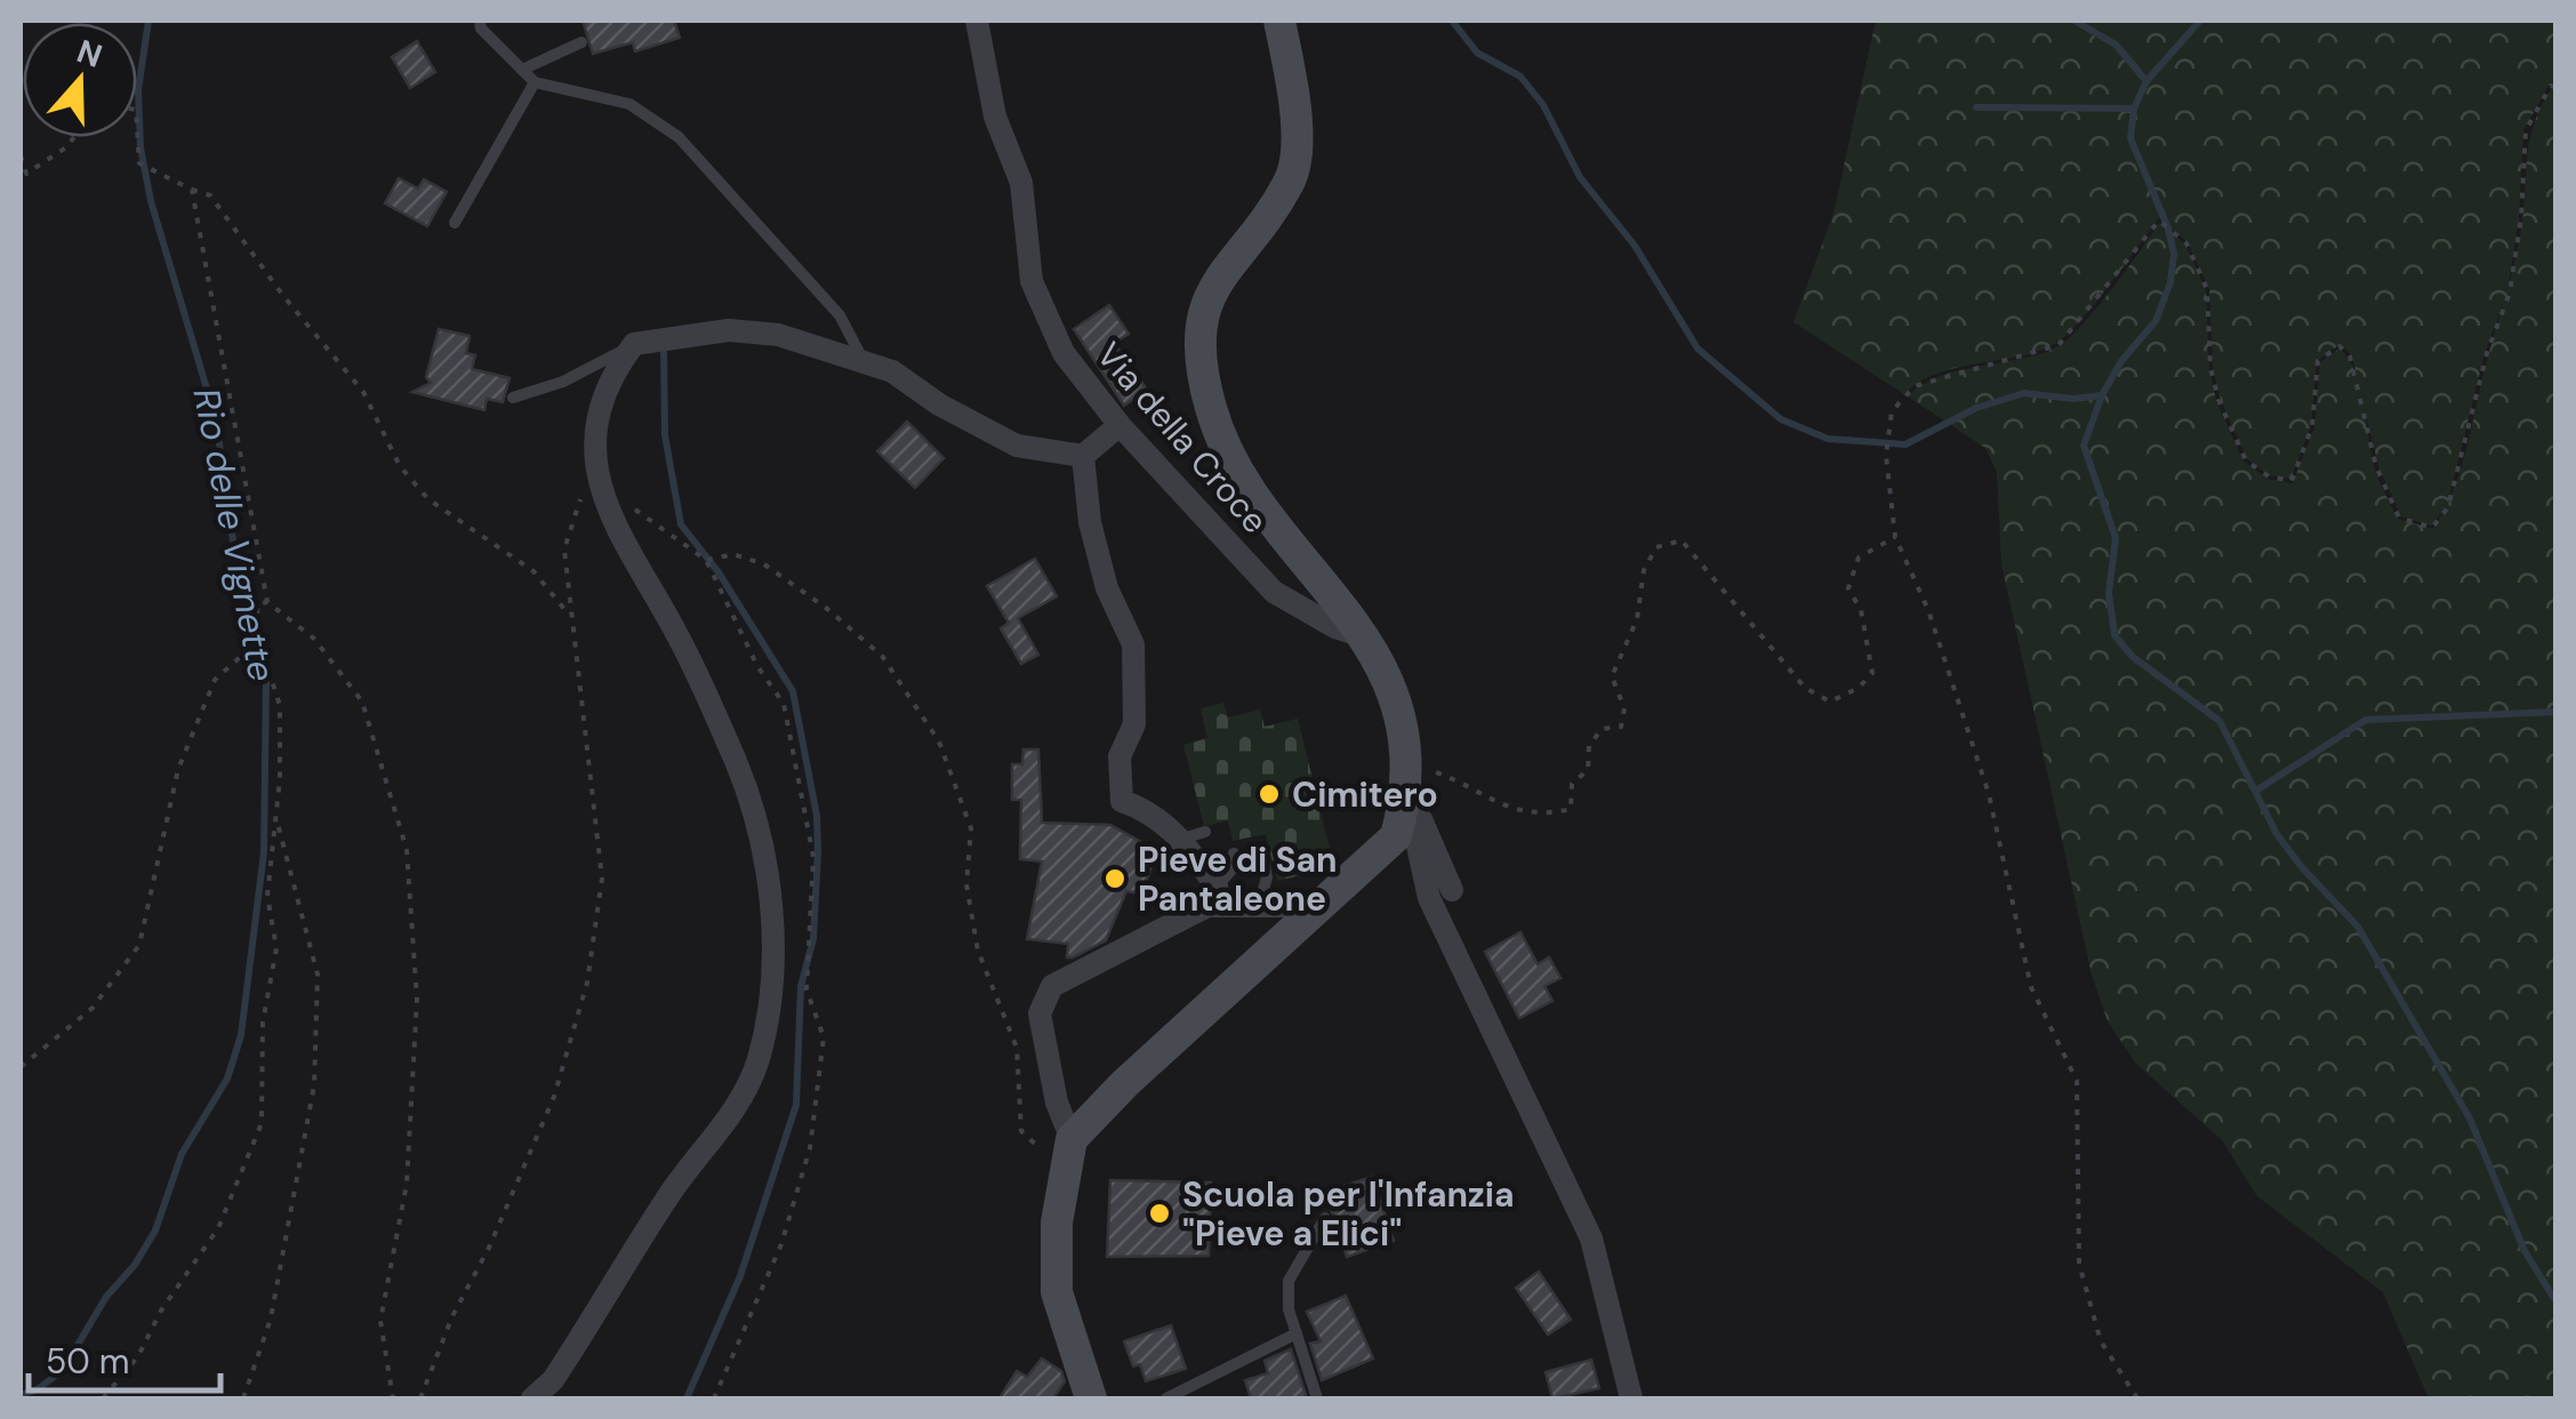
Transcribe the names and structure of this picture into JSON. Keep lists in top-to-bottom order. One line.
{"streets":{"street":["Via della Croce"]},"water":["Rio delle Vignette"],"places":["Cimitero","Pieve di San Pantaleone","Scuola per l'Infanzia \"Pieve a Elici\""],"scale_bar":"50 m","north":"top"}
